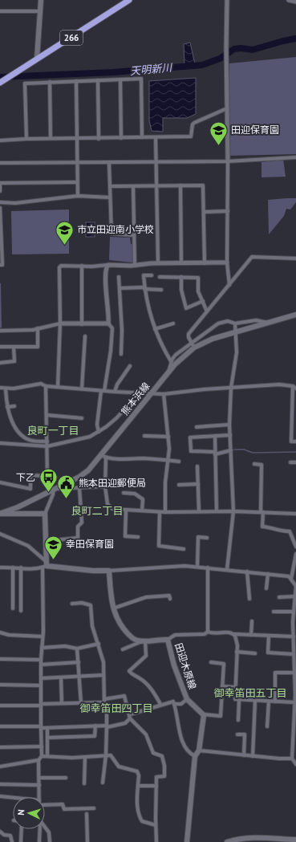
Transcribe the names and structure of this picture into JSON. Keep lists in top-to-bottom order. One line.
{"streets":{"highway":["266"],"main road":["熊本浜線","田迎木原線"]},"districts":["良町一丁目","良町二丁目","御幸笛田五丁目","御幸笛田四丁目"],"water":["天明新川"],"places":{"school or university":["田迎保育園","市立田迎南小学校","幸田保育園"],"bus stop":["下乙"],"public building":["熊本田迎郵便局"]},"north":"left"}
